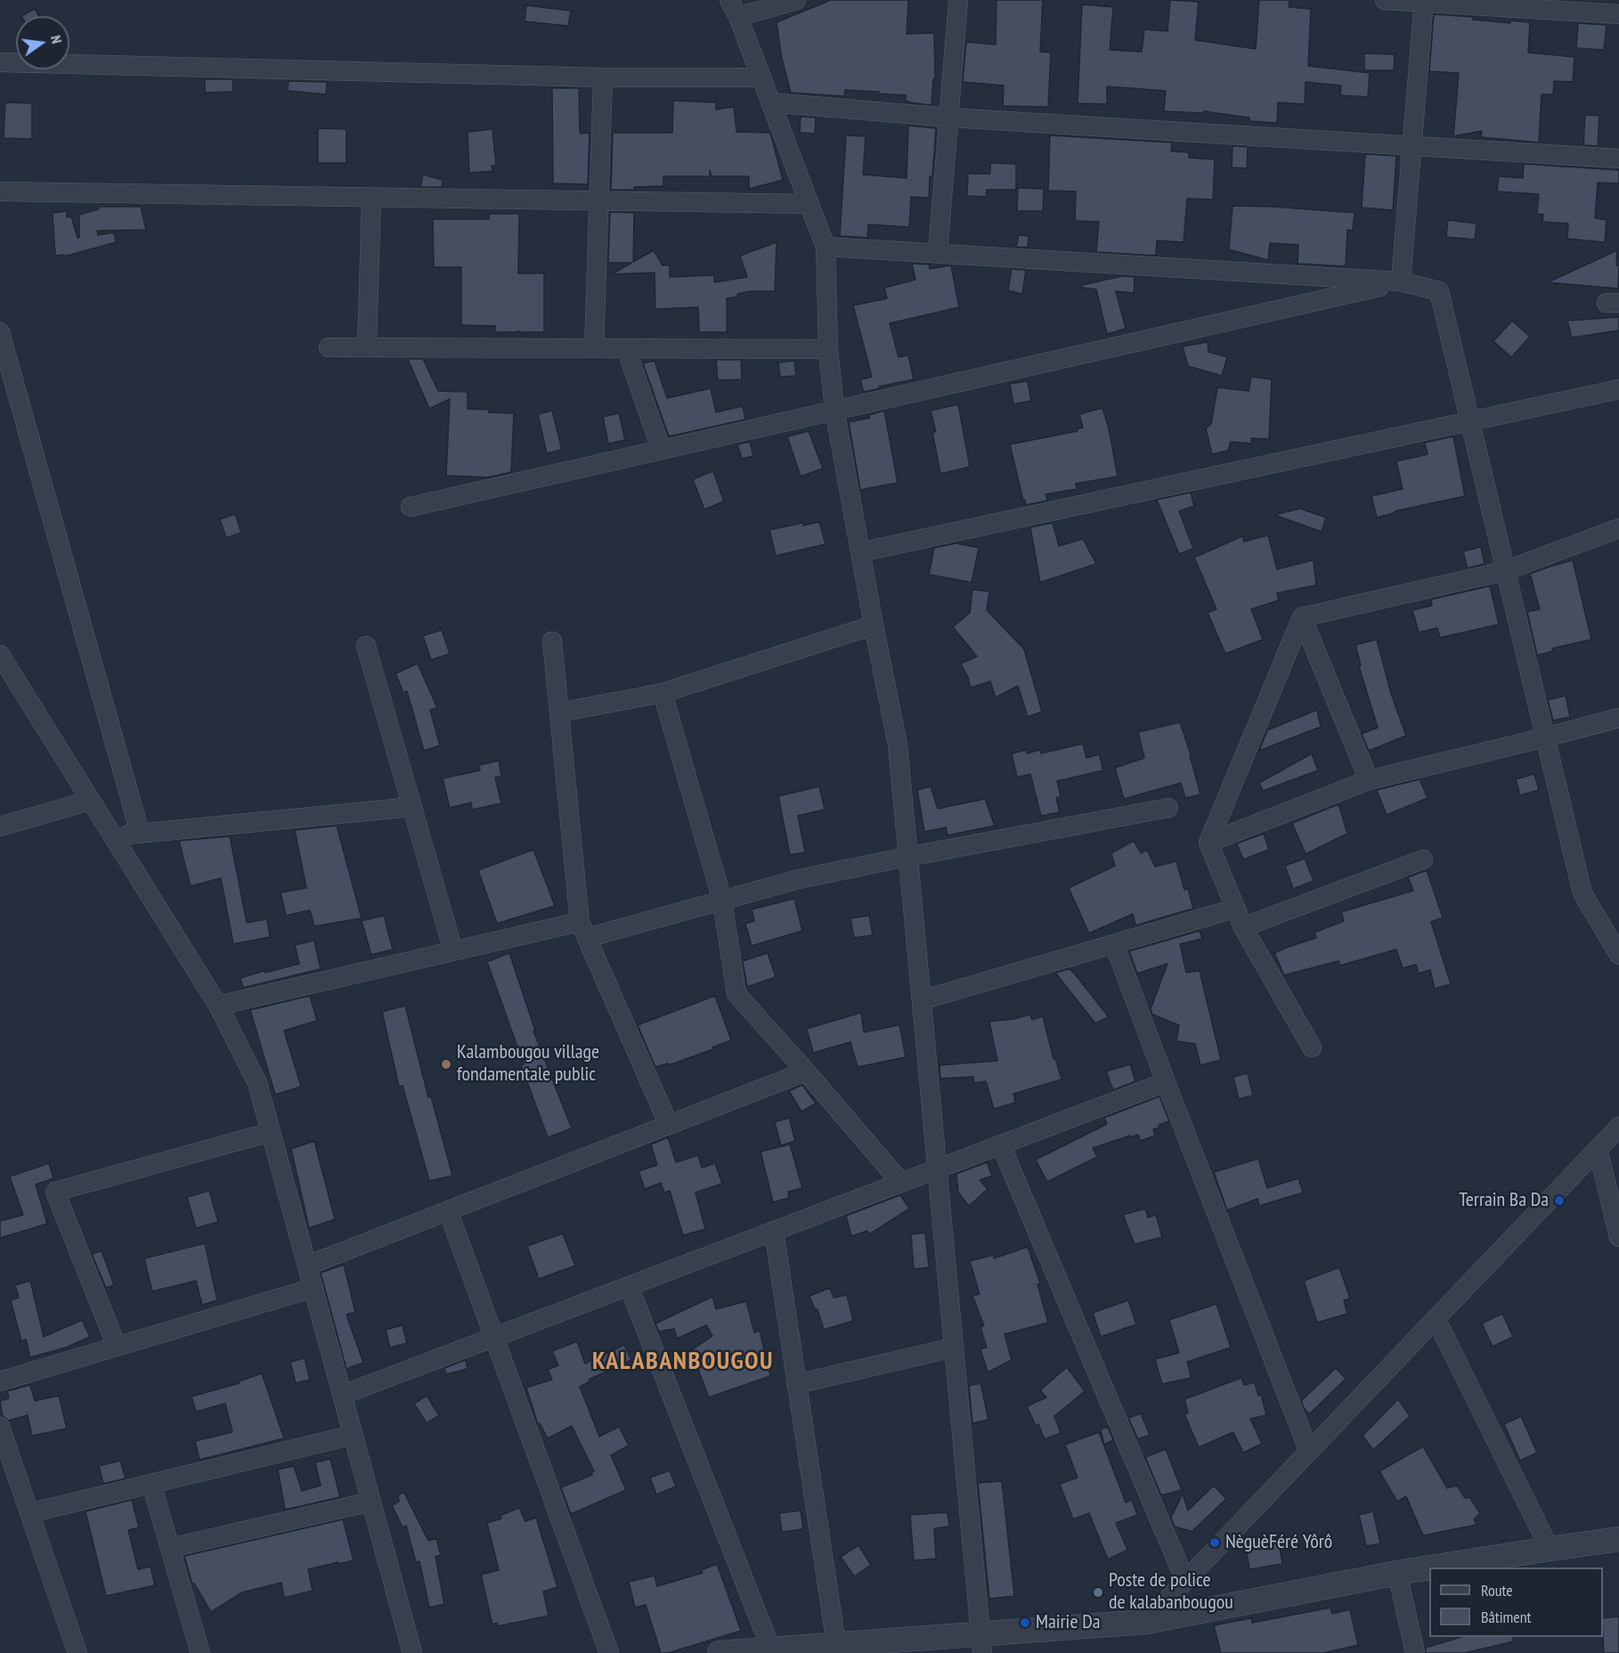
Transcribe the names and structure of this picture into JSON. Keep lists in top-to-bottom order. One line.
{"districts":["KALABANBOUGOU"],"places":["Kalambougou village fondamentale public","Terrain Ba Da","NèguèFéré Yôrô","Poste de police de kalabanbougou","Mairie Da"],"legend":["Route","Bâtiment"],"north":"right"}
